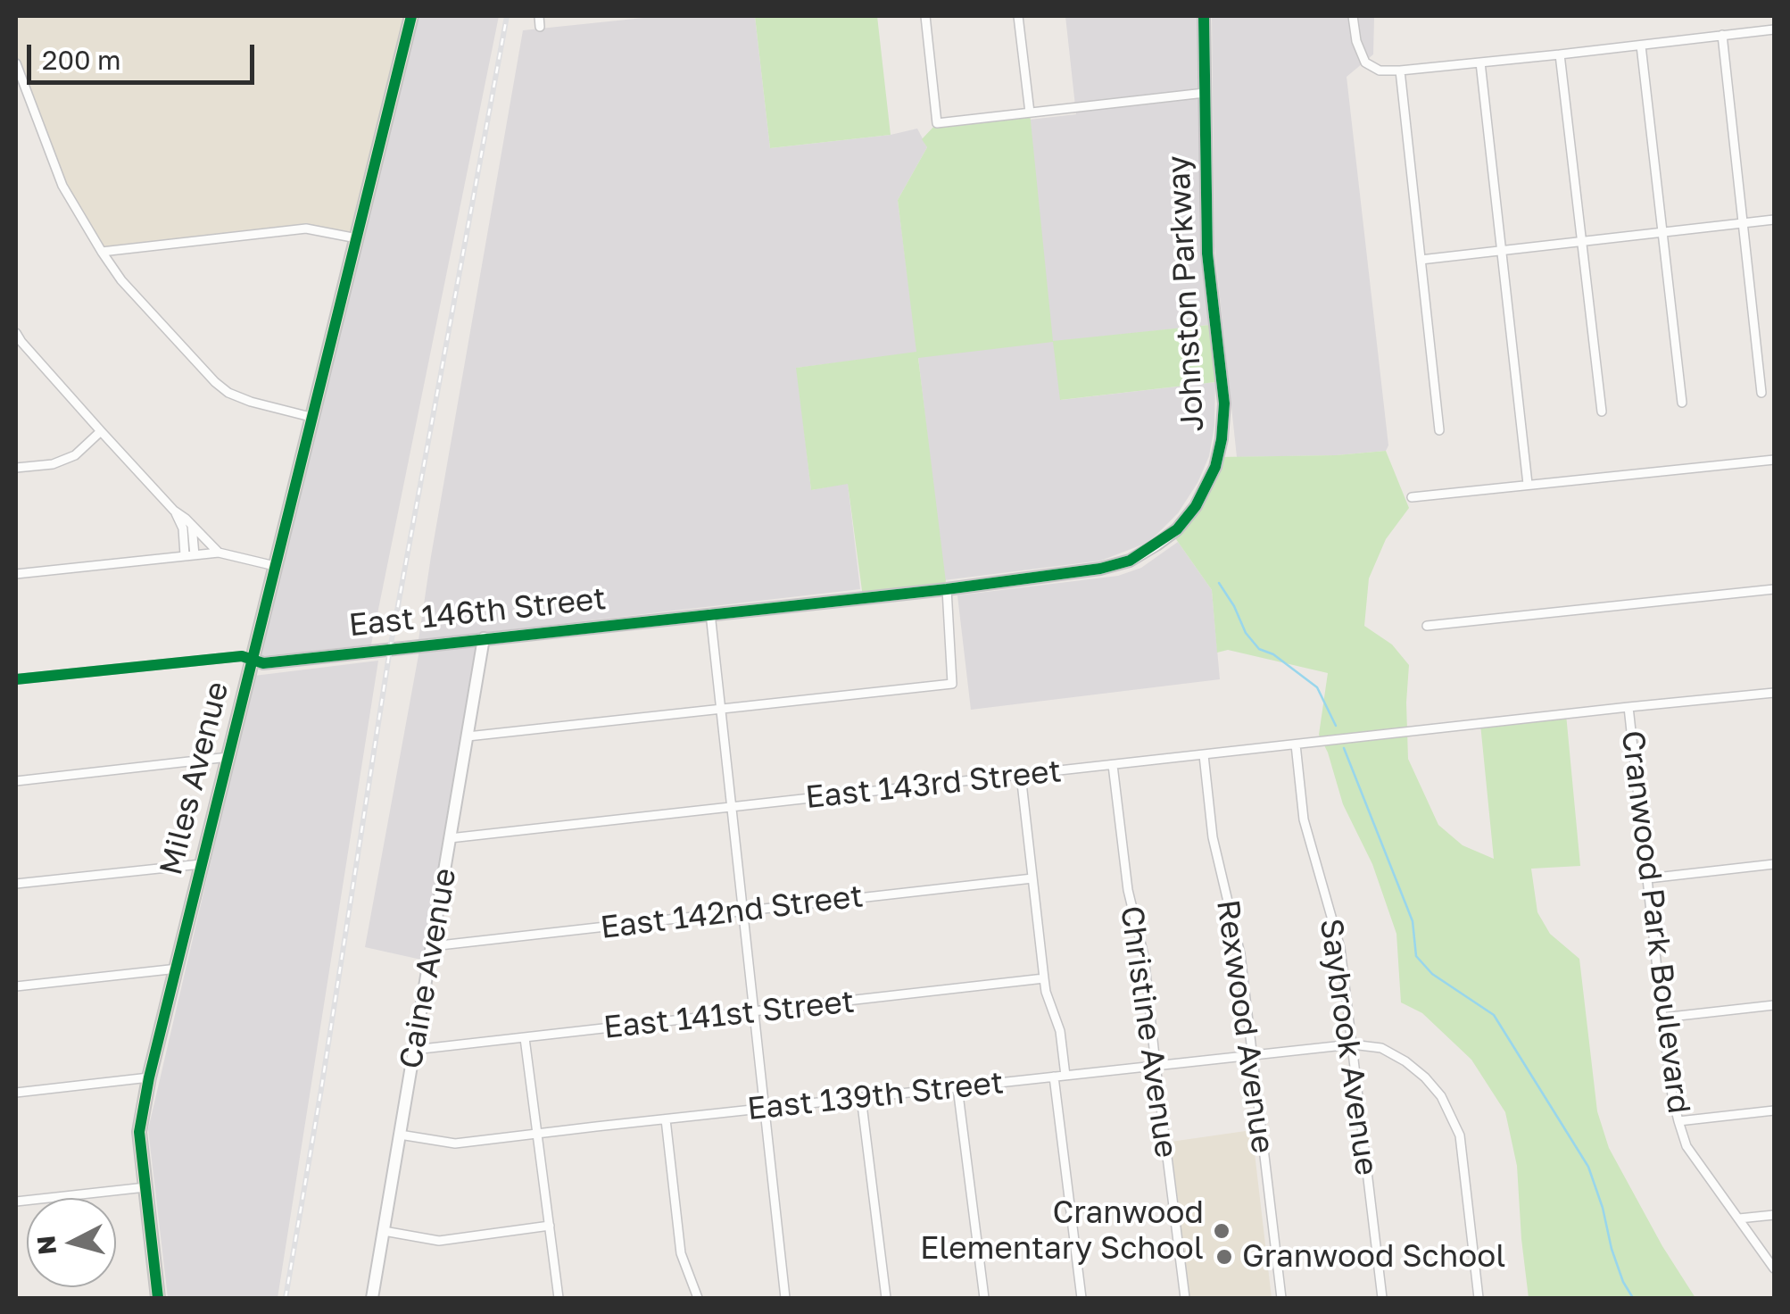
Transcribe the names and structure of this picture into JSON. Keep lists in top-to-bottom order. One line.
{"streets":{"main road":["Miles Avenue"],"street":["Johnston Parkway","East 146th Street","East 143rd Street","East 142nd Street","Cranwood Park Boulevard","Caine Avenue","East 141st Street","Rexwood Avenue","Christine Avenue","Saybrook Avenue","East 139th Street"]},"crossings":[["Johnston Parkway","East 146th Street"],["East 146th Street","Miles Avenue"],["East 146th Street","Caine Avenue"],["East 143rd Street","Cranwood Park Boulevard"],["East 143rd Street","Caine Avenue"],["East 143rd Street","Rexwood Avenue"],["East 143rd Street","Christine Avenue"],["East 143rd Street","Saybrook Avenue"],["East 142nd Street","Caine Avenue"],["Caine Avenue","East 141st Street"],["Caine Avenue","East 139th Street"],["Rexwood Avenue","East 139th Street"],["Christine Avenue","East 139th Street"],["Saybrook Avenue","East 139th Street"]],"places":["Cranwood Elementary School","Granwood School"],"scale_bar":"200 m","north":"left"}
